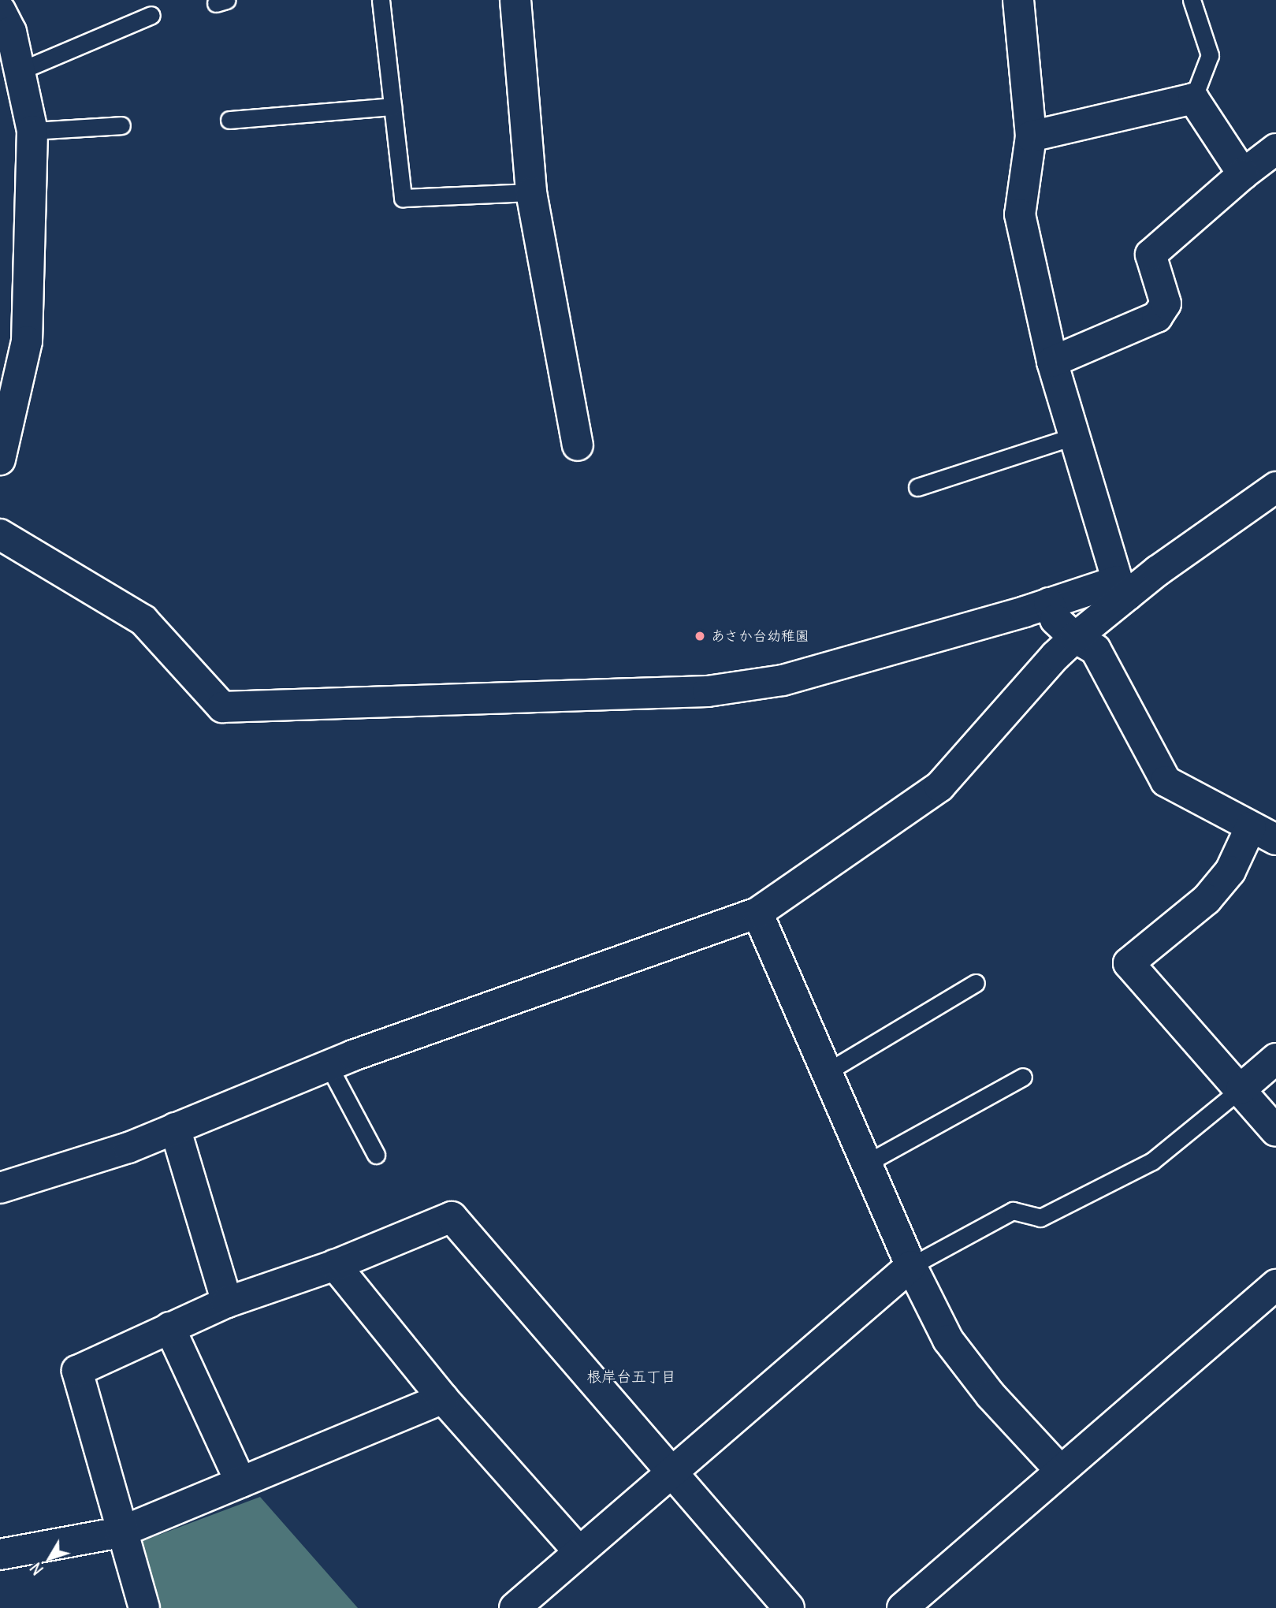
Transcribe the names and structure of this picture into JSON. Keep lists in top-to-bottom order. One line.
{"districts":["根岸台五丁目"],"places":["あさか台幼稚園"],"north":"bottom left"}
